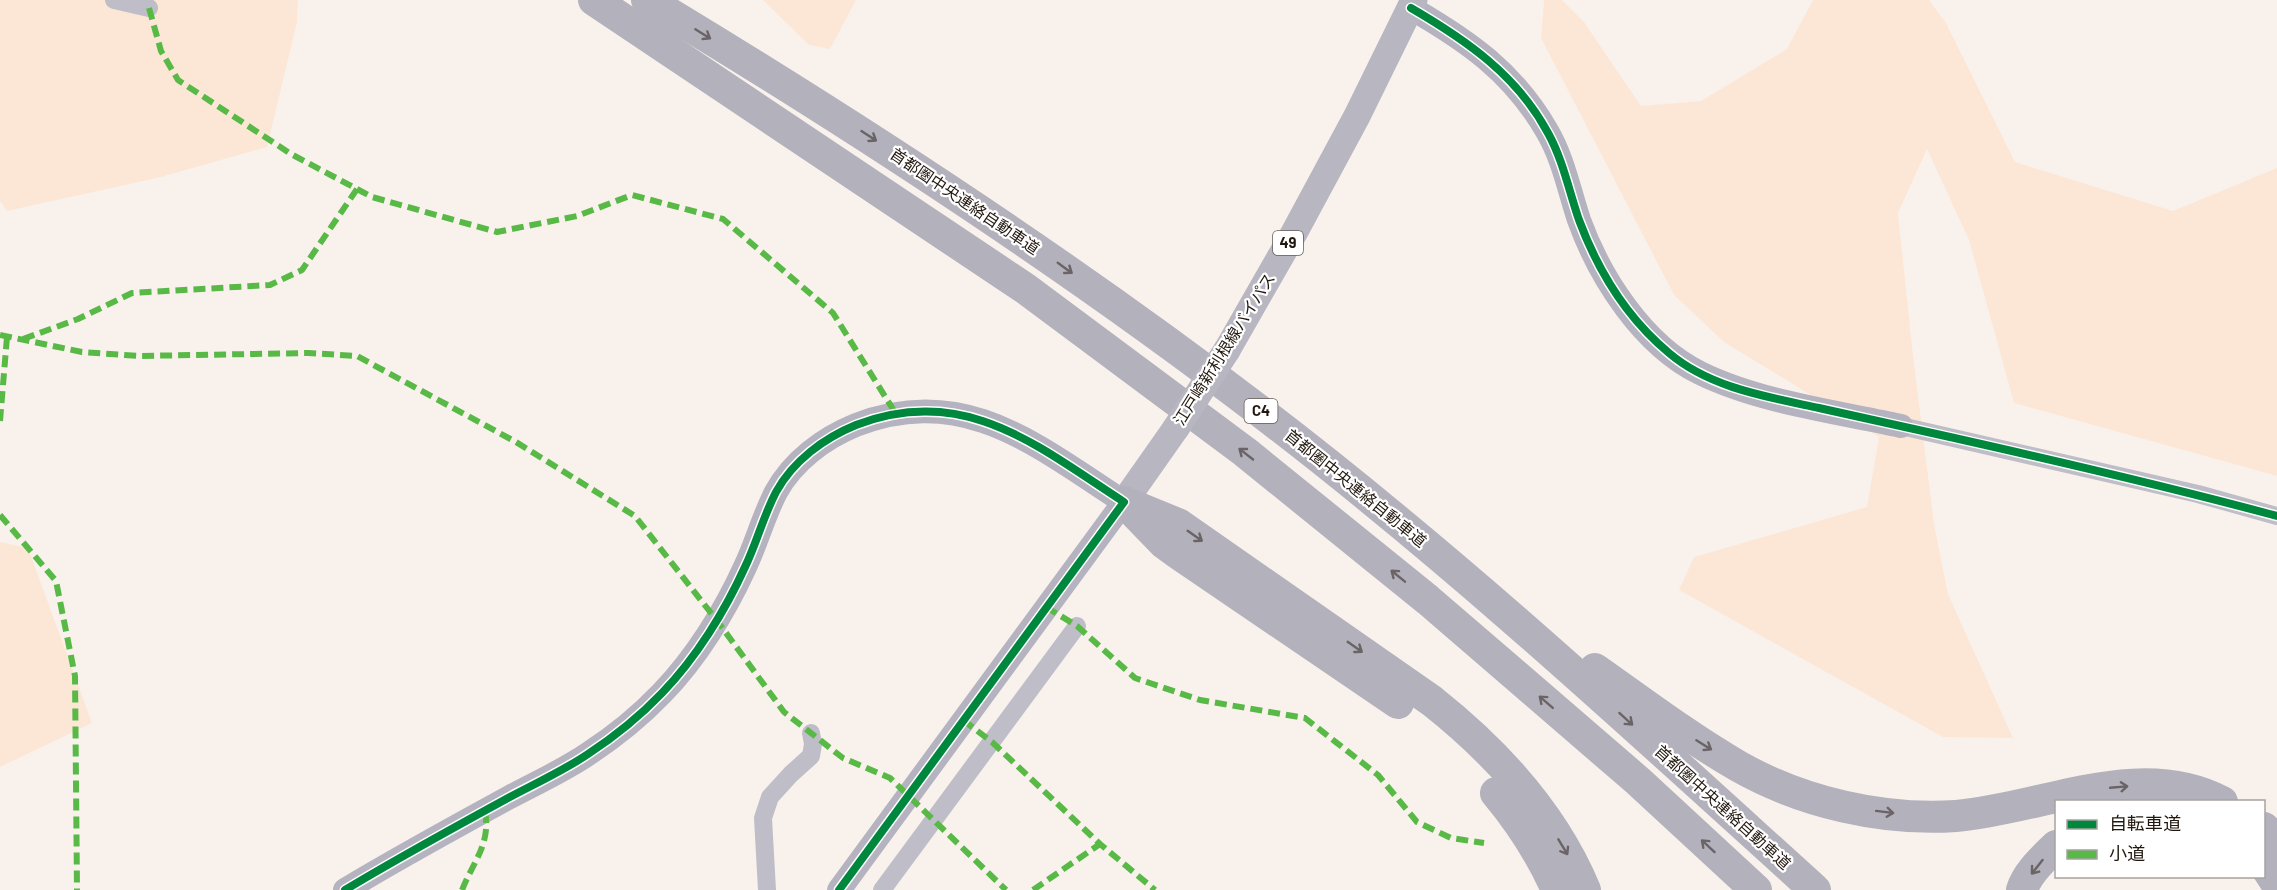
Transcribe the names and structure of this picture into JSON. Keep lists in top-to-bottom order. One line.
{"streets":{"highway":["首都圏中央連絡自動車道","C4"],"main road":["49","江戸崎新利根線バイパス"]},"legend":["自転車道","小道"]}
